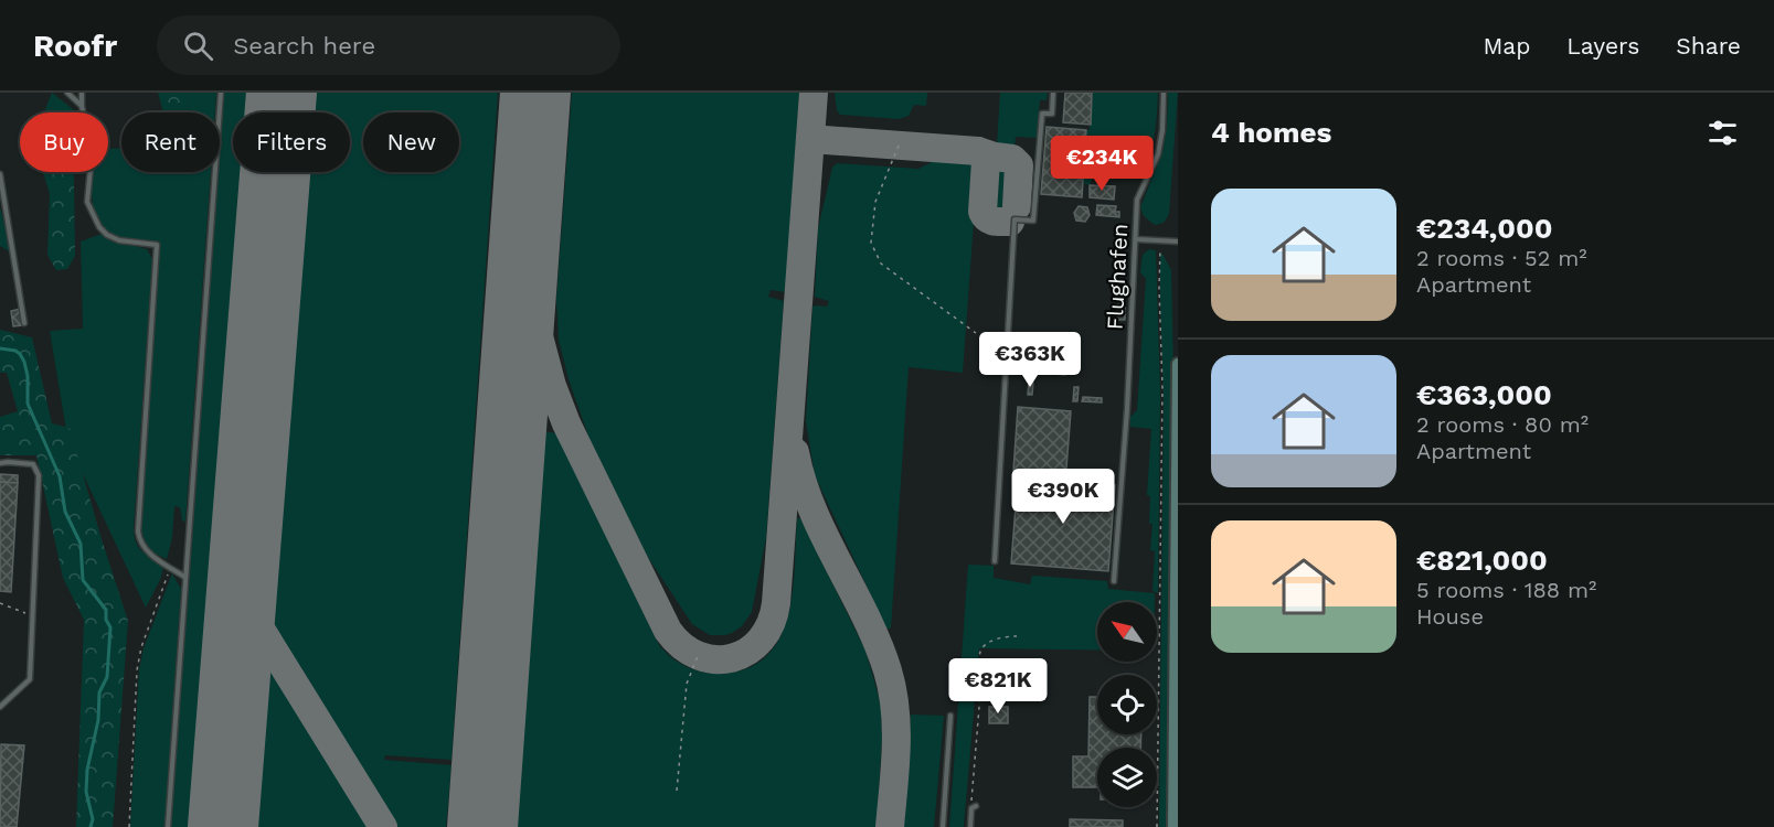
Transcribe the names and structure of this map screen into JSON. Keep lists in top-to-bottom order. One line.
{"streets":{"lane":["Flughafen"]},"north":"top left","page":{"header":"Roofr","search":"Search here","nav":["Map","Layers","Share"],"heading":"4 homes","chip":["Buy","Rent","Filters","New"],"price":["€234K","€363K","€390K","€821K"],"list":[{"name":"€234,000","note":"2 rooms · 52 m² · Apartment"},{"name":"€363,000","note":"2 rooms · 80 m² · Apartment"},{"name":"€821,000","note":"5 rooms · 188 m² · House"}]}}
